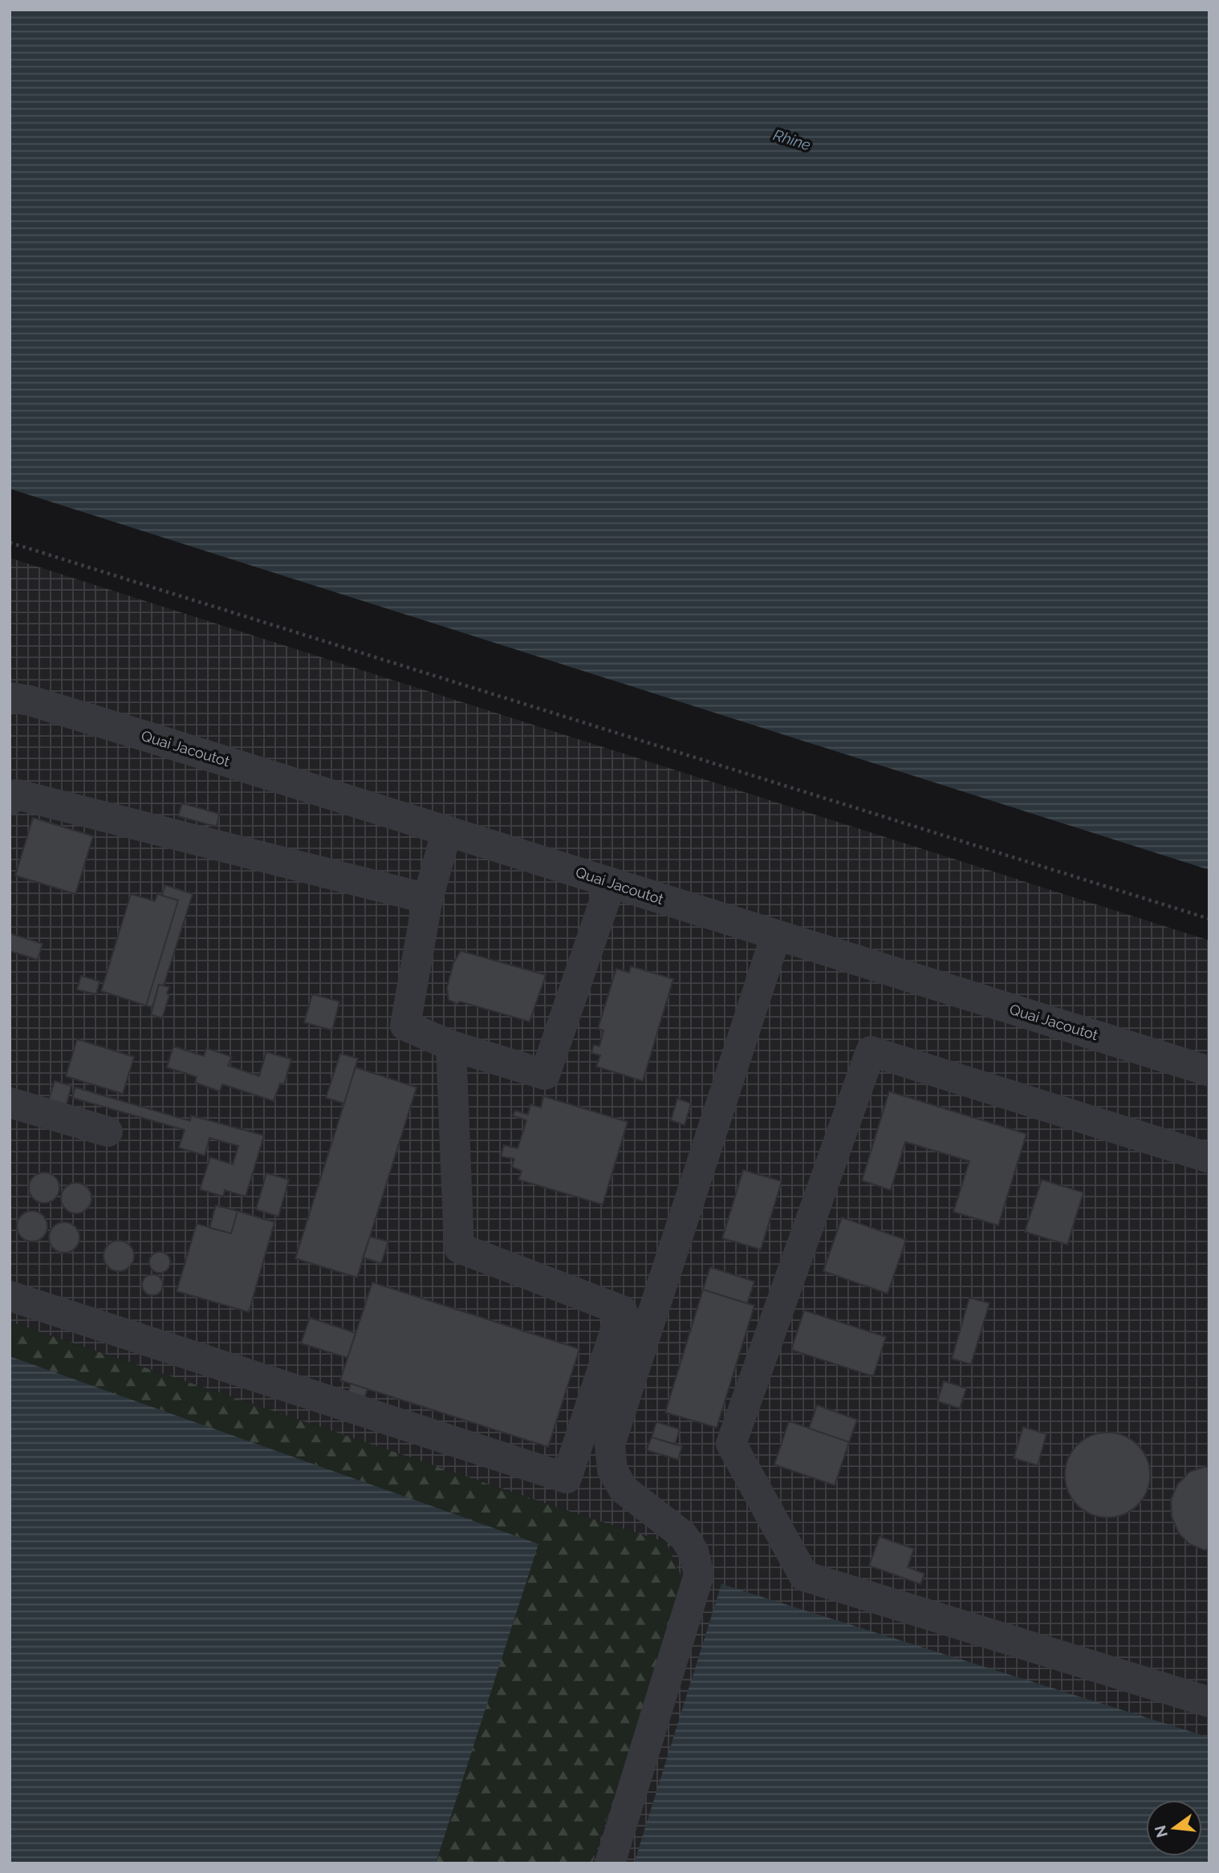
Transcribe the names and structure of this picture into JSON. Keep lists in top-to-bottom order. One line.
{"streets":{"street":["Quai Jacoutot"]},"water":["Rhine"],"north":"left"}
